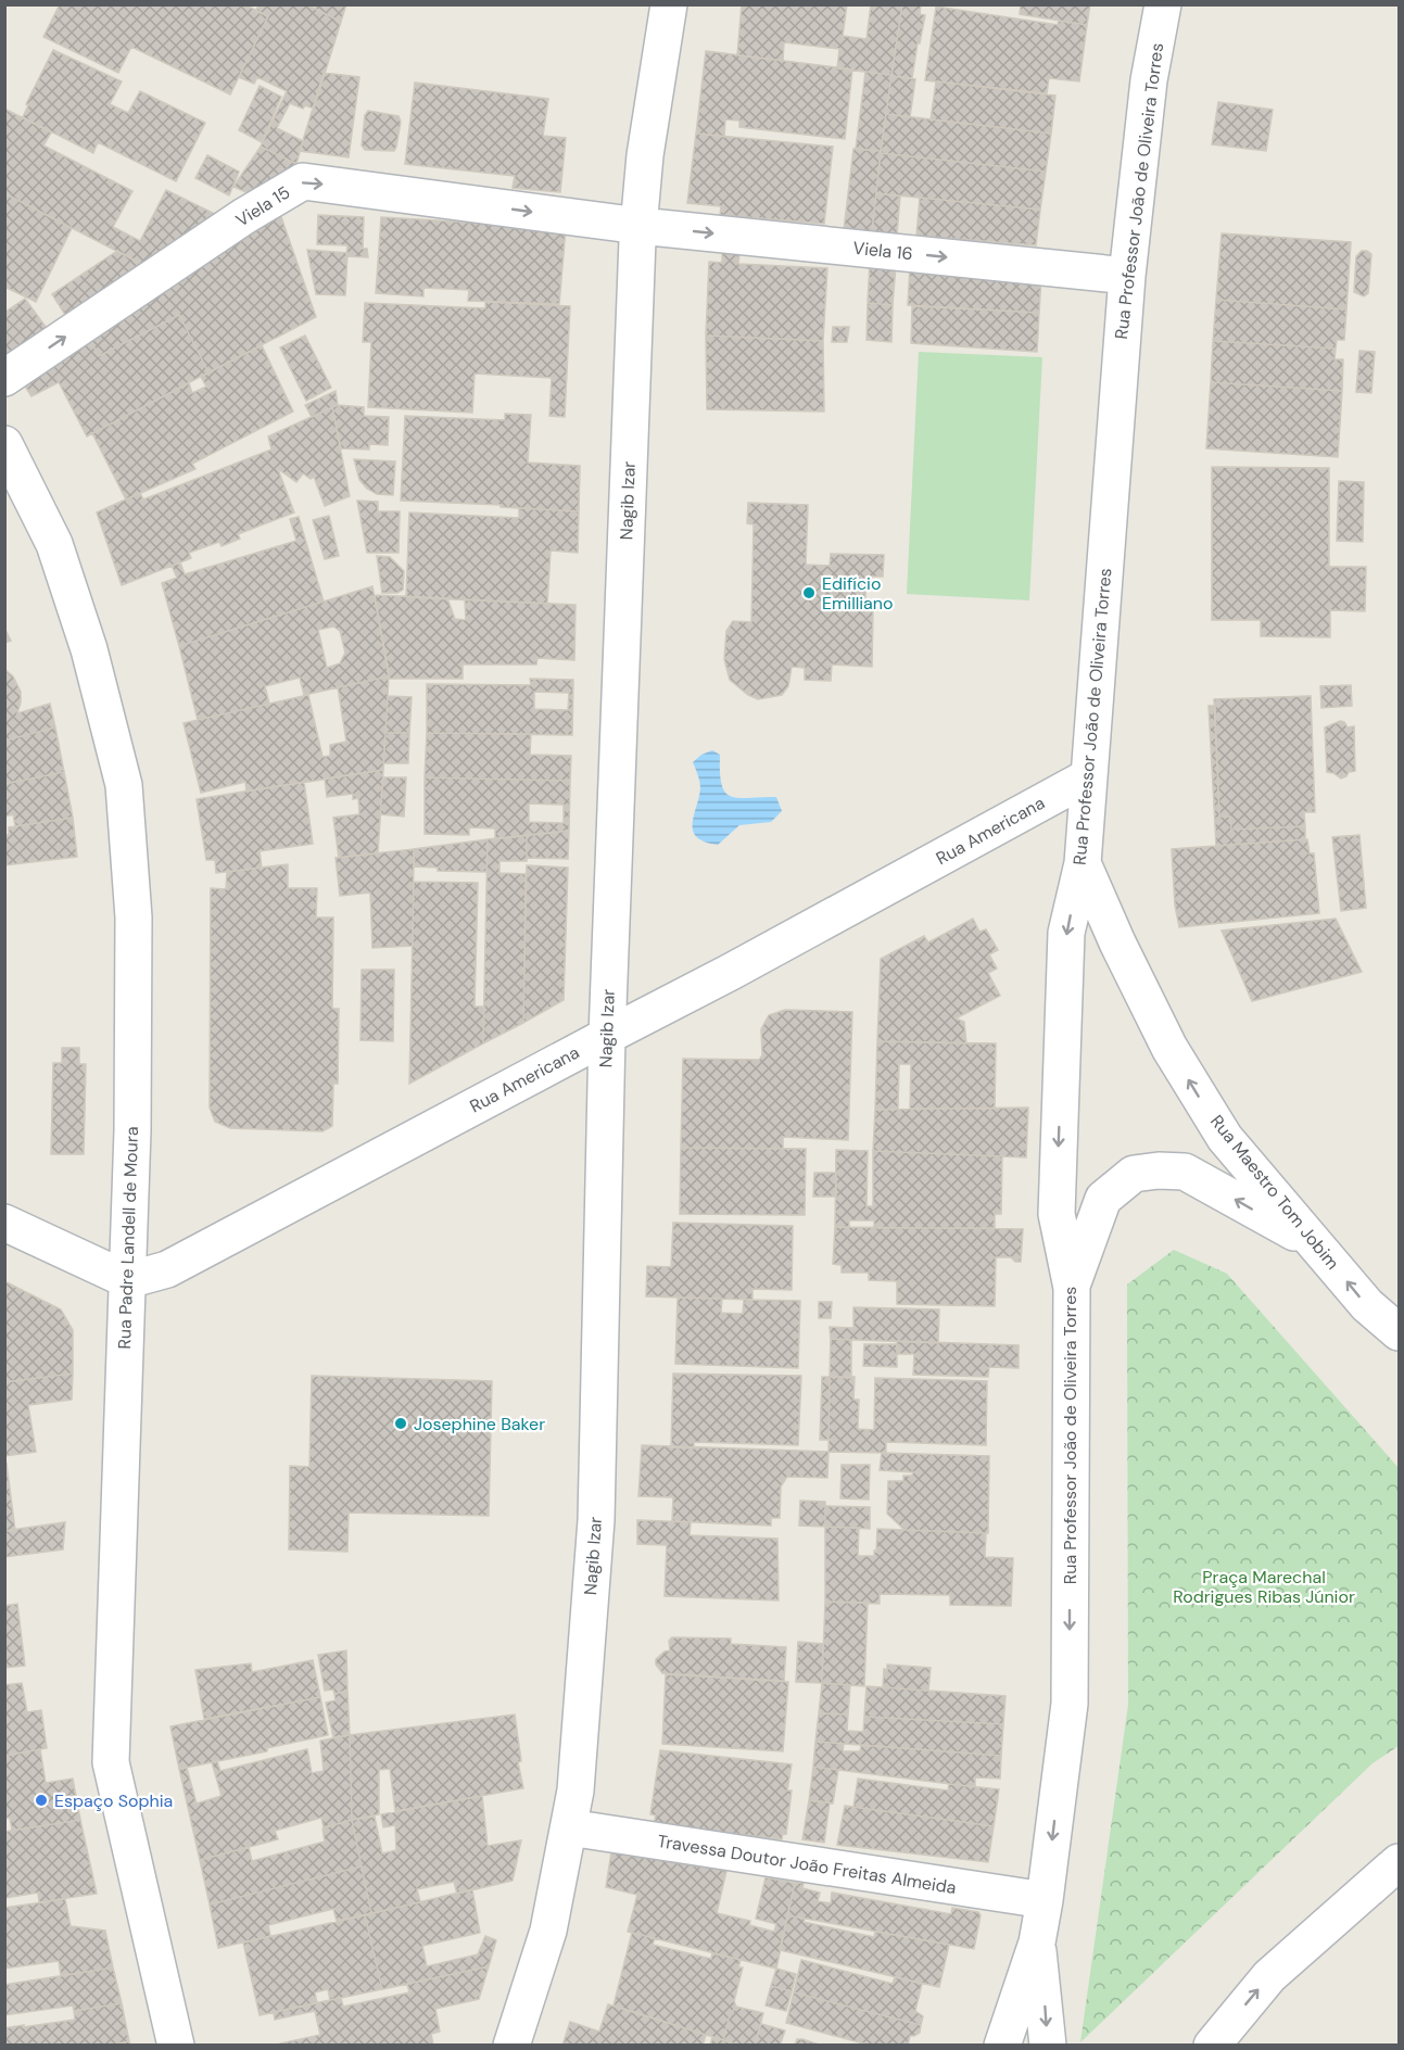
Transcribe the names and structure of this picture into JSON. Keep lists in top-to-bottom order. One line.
{"streets":{"street":["Rua Professor João de Oliveira Torres","Viela 15","Viela 16","Nagib Izar","Rua Americana","Rua Maestro Tom Jobim","Rua Padre Landell de Moura","Travessa Doutor João Freitas Almeida"]},"crossings":[["Rua Professor João de Oliveira Torres","Viela 16"],["Rua Professor João de Oliveira Torres","Rua Americana"],["Rua Professor João de Oliveira Torres","Rua Maestro Tom Jobim"],["Rua Professor João de Oliveira Torres","Travessa Doutor João Freitas Almeida"],["Viela 15","Viela 16"],["Viela 15","Nagib Izar"],["Viela 16","Nagib Izar"],["Nagib Izar","Rua Americana"],["Nagib Izar","Travessa Doutor João Freitas Almeida"],["Rua Americana","Rua Padre Landell de Moura"]],"one_way":["Rua Professor João de Oliveira Torres","Viela 15","Viela 16","Rua Maestro Tom Jobim"],"parks":["Praça Marechal Rodrigues Ribas Júnior"],"places":["Edifício Emilliano","Josephine Baker","Espaço Sophia"]}
